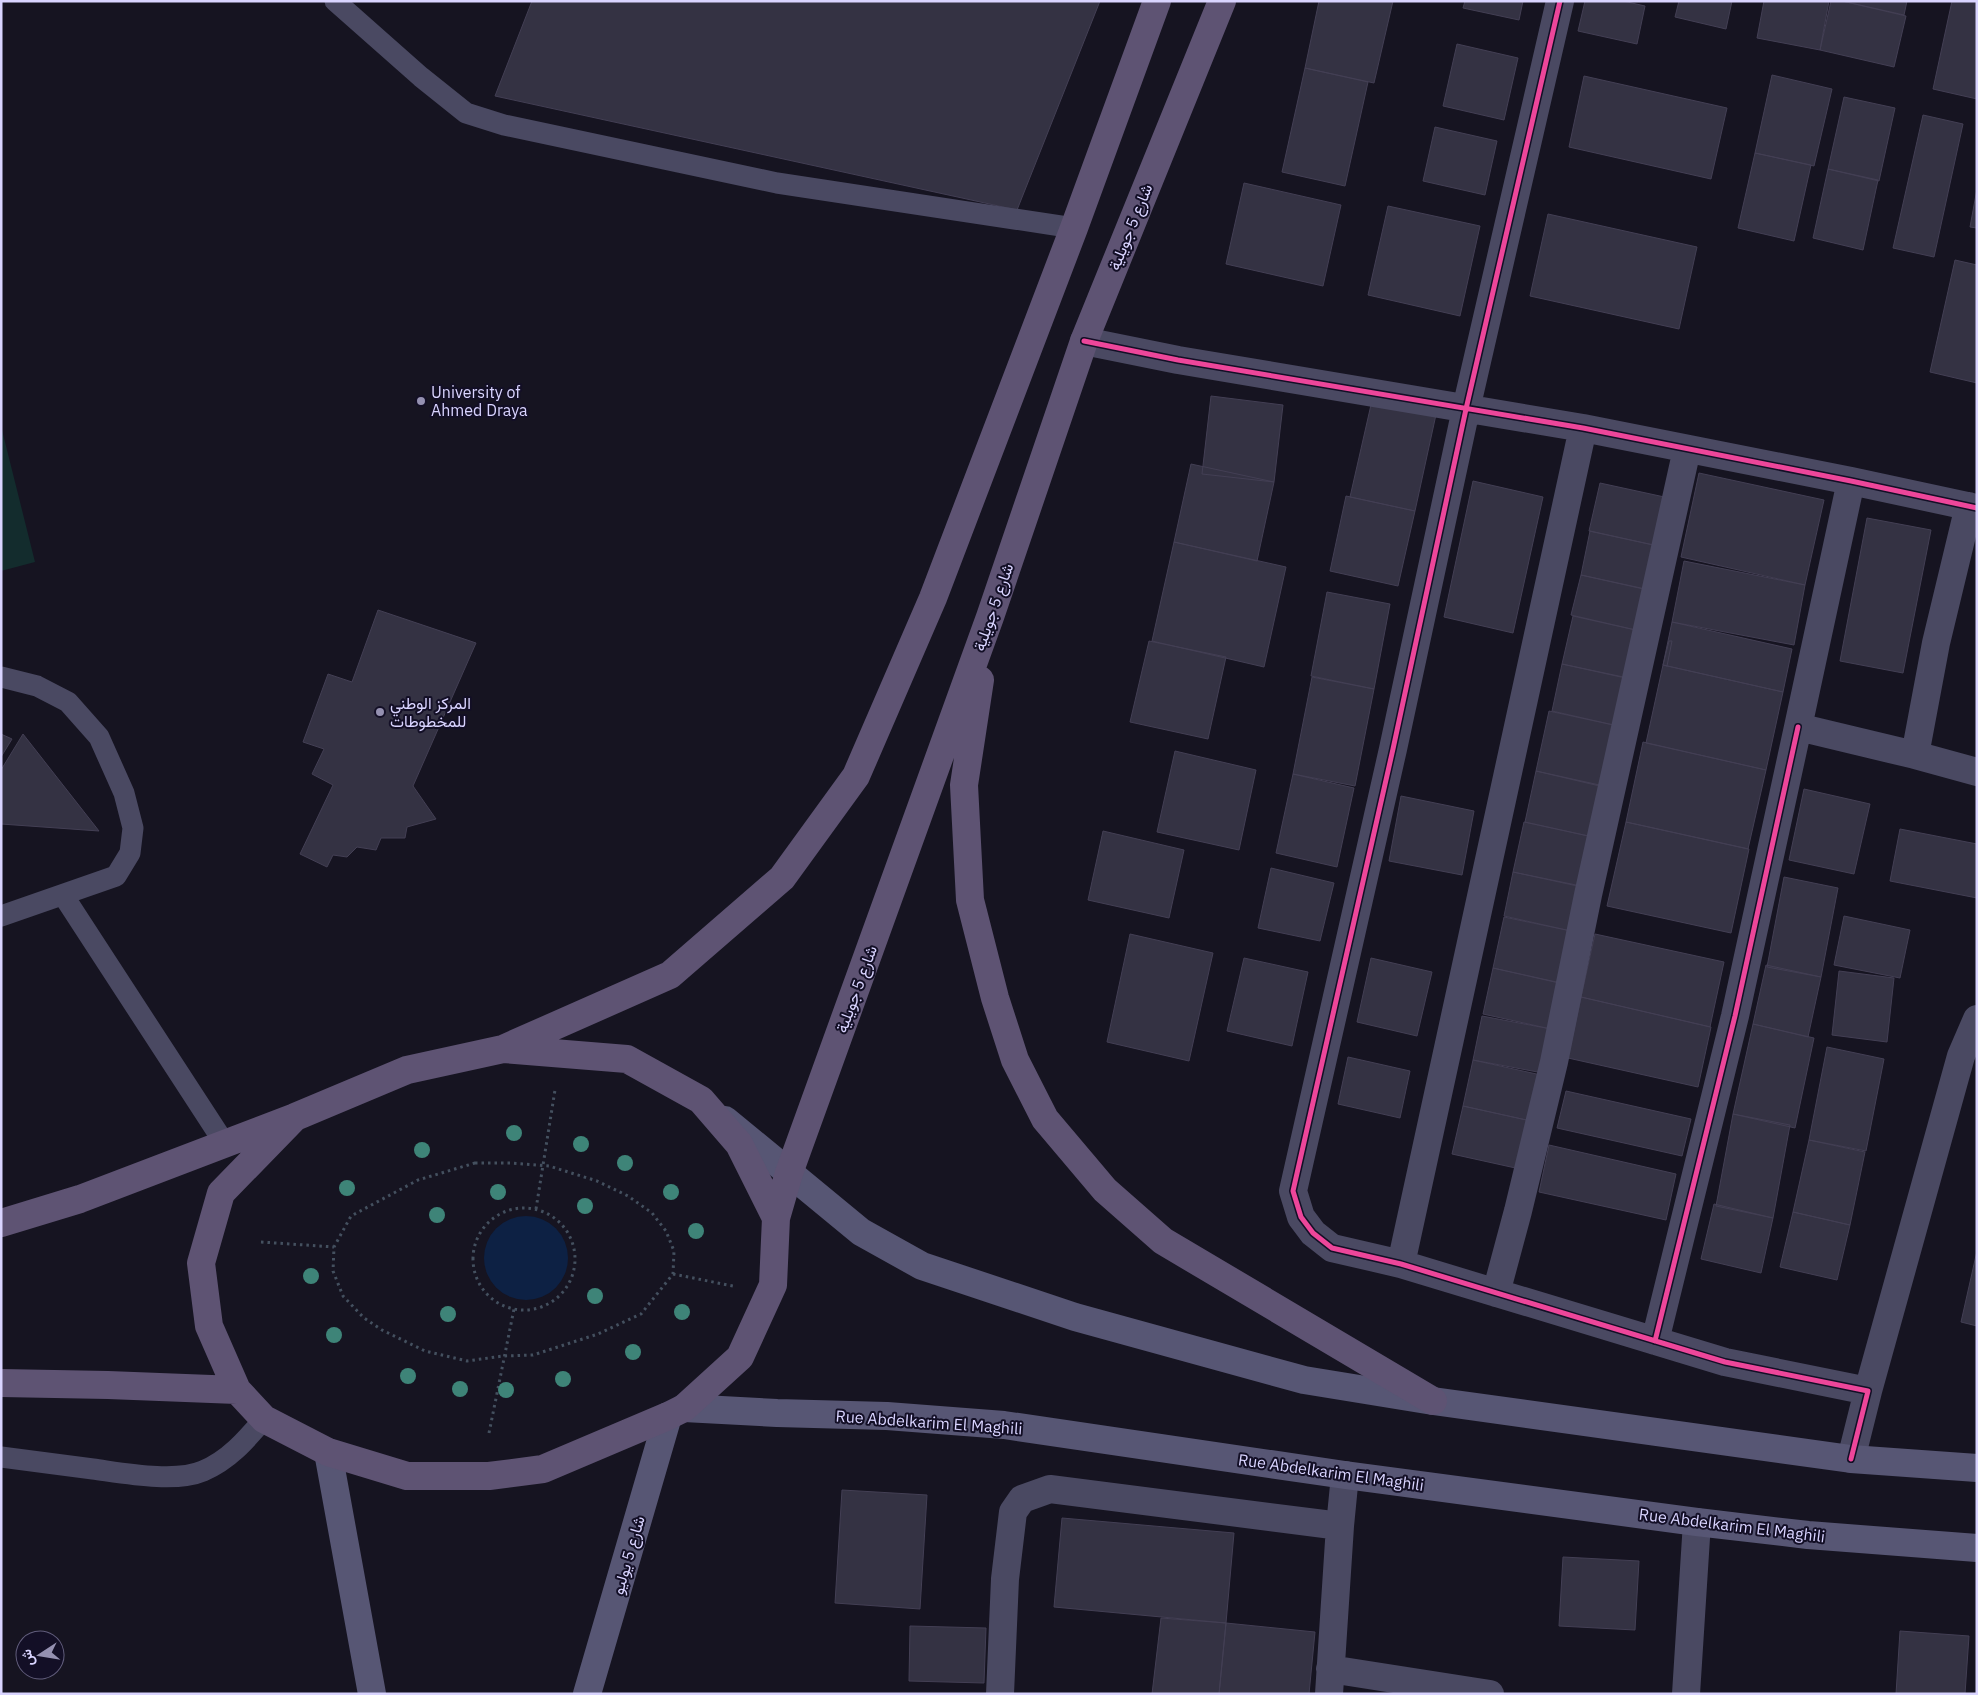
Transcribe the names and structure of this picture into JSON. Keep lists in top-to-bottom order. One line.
{"streets":{"main road":["شارع 5 جويلية"],"street":["Rue Abdelkarim El Maghili","شارع 5 يوليو"]},"crossings":[["شارع 5 جويلية","Rue Abdelkarim El Maghili"],["شارع 5 جويلية","شارع 5 يوليو"],["Rue Abdelkarim El Maghili","شارع 5 يوليو"]],"places":["University of Ahmed Draya","المركز الوطني للمخطوطات"],"north":"left"}
